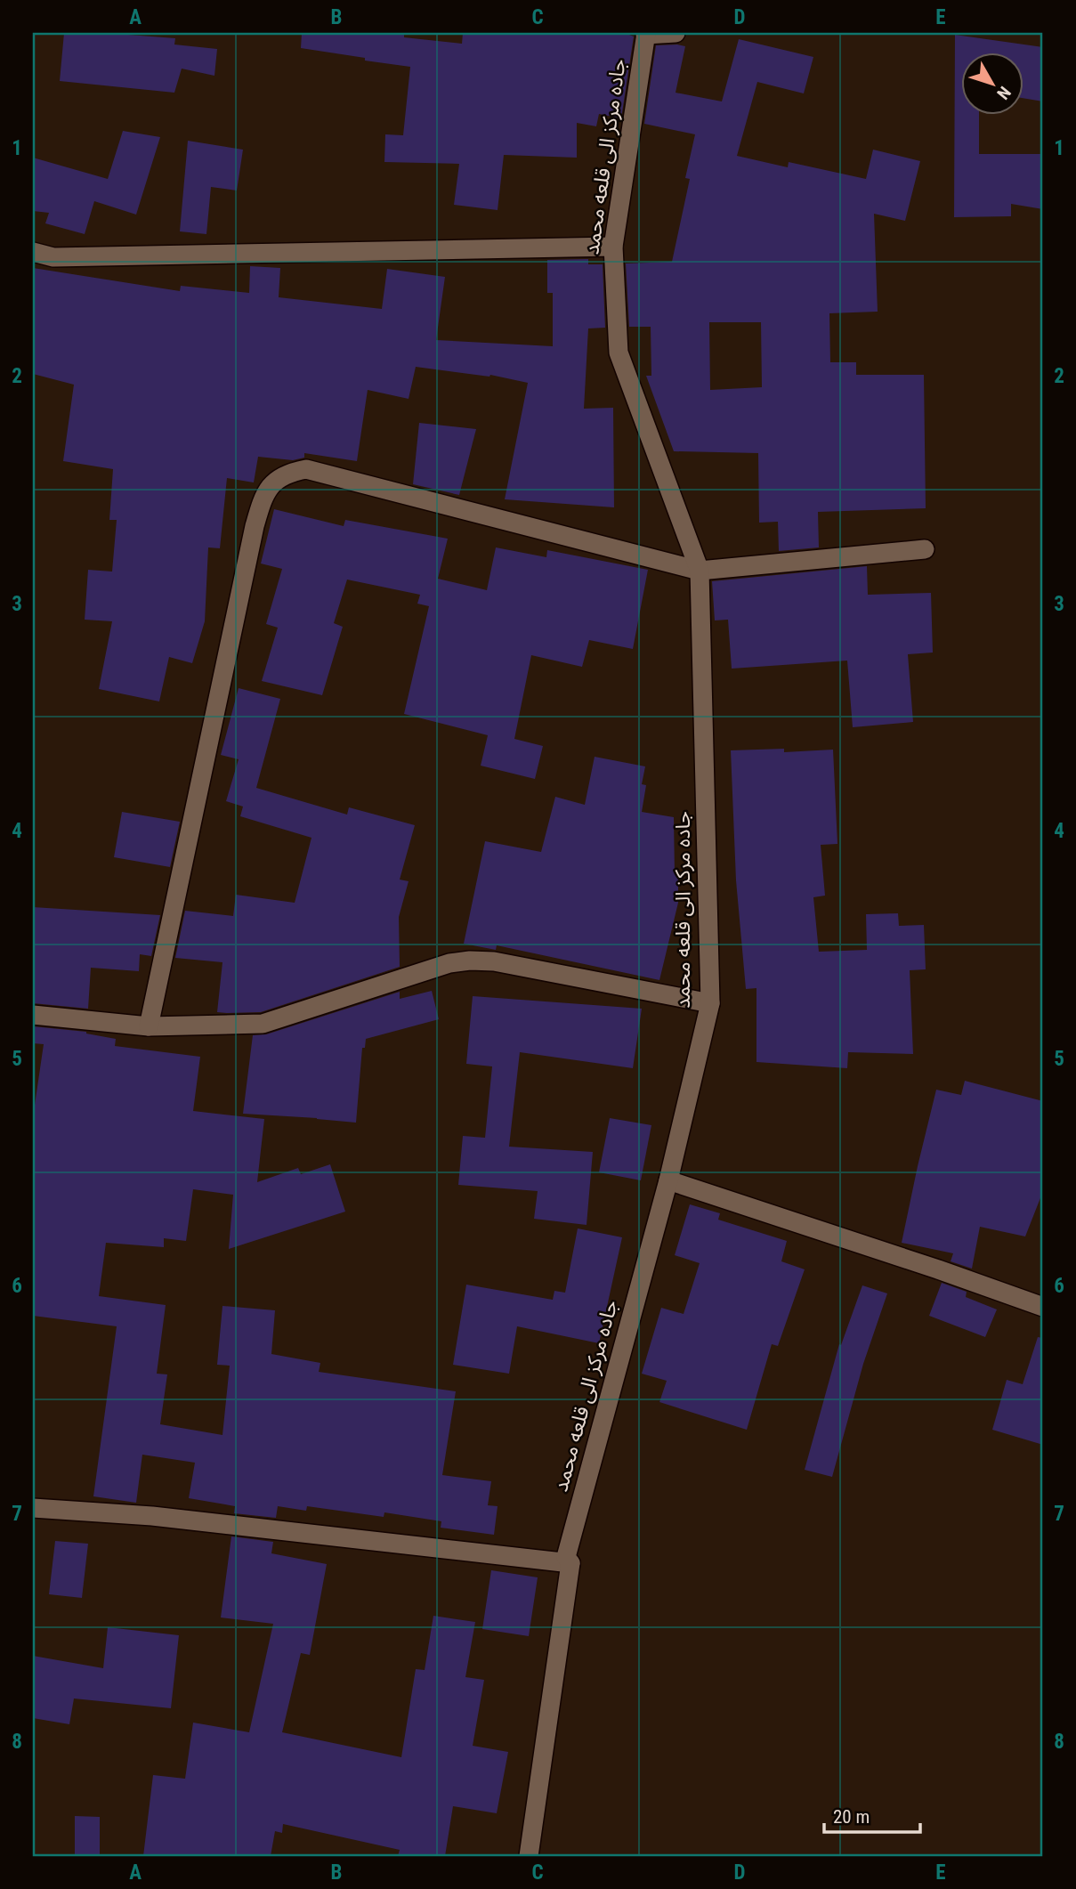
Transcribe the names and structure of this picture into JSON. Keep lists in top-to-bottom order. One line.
{"streets":{"street":["جاده مرکز الی قلعه محمد"]},"scale_bar":"20 m","north":"bottom right","grid":{"columns":["A","B","C","D","E"],"rows":["1","2","3","4","5","6","7","8"]}}
